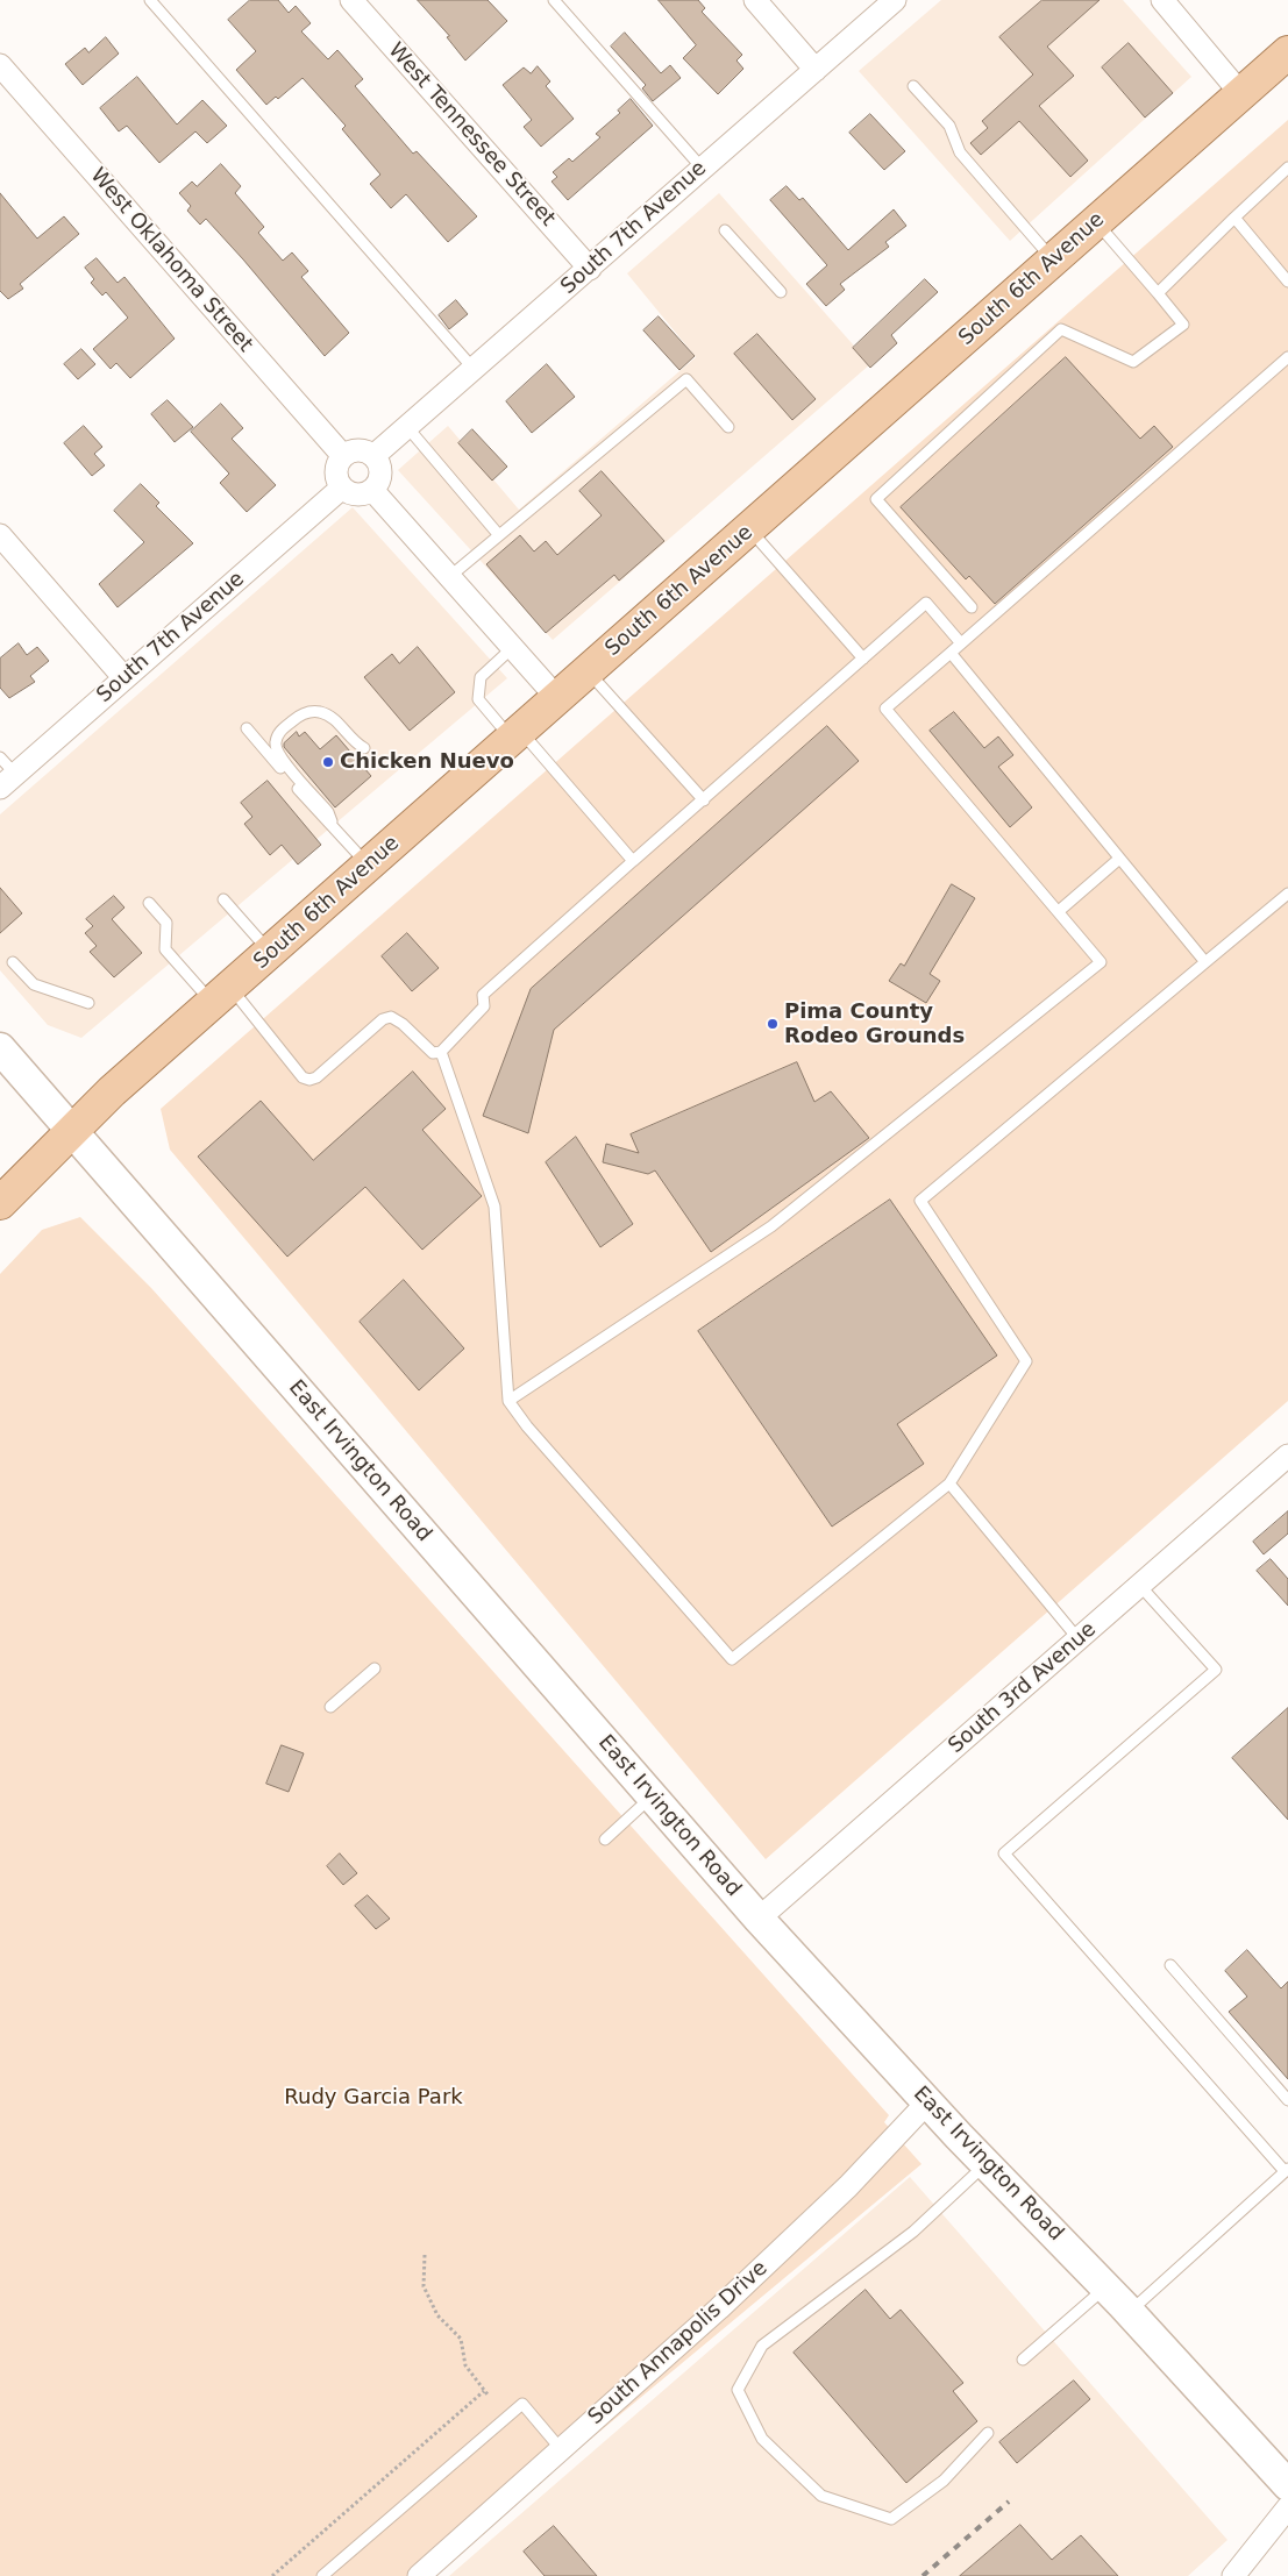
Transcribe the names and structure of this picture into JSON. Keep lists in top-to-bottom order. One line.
{"streets":{"main road":["South 6th Avenue","East Irvington Road"],"street":["West Tennessee Street","South 7th Avenue","West Oklahoma Street","South 3rd Avenue","South Annapolis Drive"]},"crossings":[["West Tennessee Street","South 7th Avenue"],["South 7th Avenue","West Oklahoma Street"],["South 6th Avenue","East Irvington Road"],["East Irvington Road","South 3rd Avenue"],["East Irvington Road","South Annapolis Drive"]],"parks":["Rudy Garcia Park"],"places":["Chicken Nuevo","Pima County Rodeo Grounds"]}
